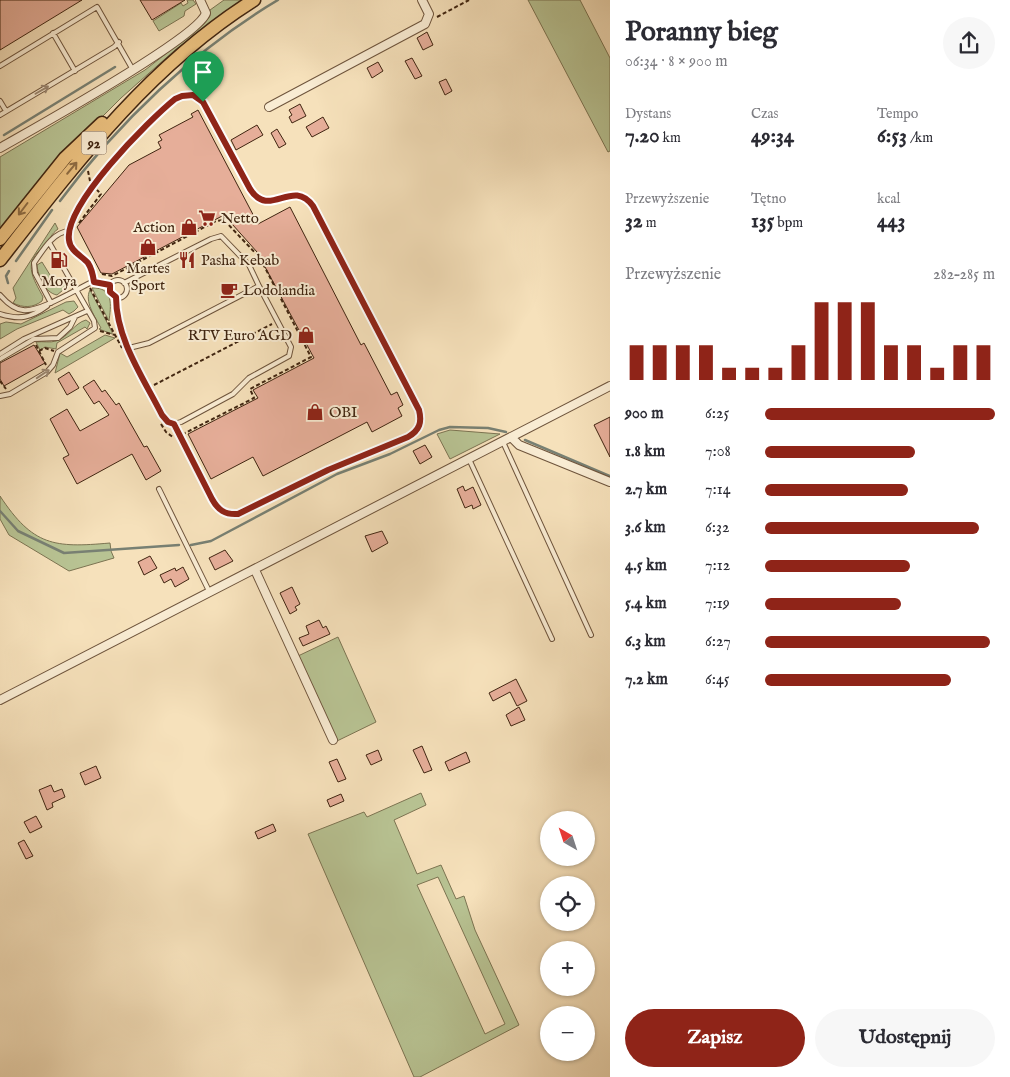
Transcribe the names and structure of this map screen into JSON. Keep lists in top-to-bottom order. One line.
{"streets":{"main road":["92"]},"places":{"supermarket":["Netto"],"shop":["Action","Martes Sport","RTV Euro AGD","OBI"],"fuel station":["Moya"],"restaurant":["Pasha Kebab"],"cafe":["Lodolandia"]},"north":"top left","page":{"heading":["Poranny bieg","06:34 · 8 × 900 m"],"stats":[["Dystans","7.20 km"],["Czas","49:34"],["Tempo","6:53 /km"],["Przewyższenie","32 m"],["Tętno","135 bpm"],["kcal","443"]],"chart":["Przewyższenie","282–285 m"],"list":[{"name":"900 m","note":"6:25"},{"name":"1.8 km","note":"7:08"},{"name":"2.7 km","note":"7:14"},{"name":"3.6 km","note":"6:32"},{"name":"4.5 km","note":"7:12"},{"name":"5.4 km","note":"7:19"},{"name":"6.3 km","note":"6:27"},{"name":"7.2 km","note":"6:45"}],"map_buttons":["+","−"],"buttons":["Zapisz","Udostępnij"]}}
